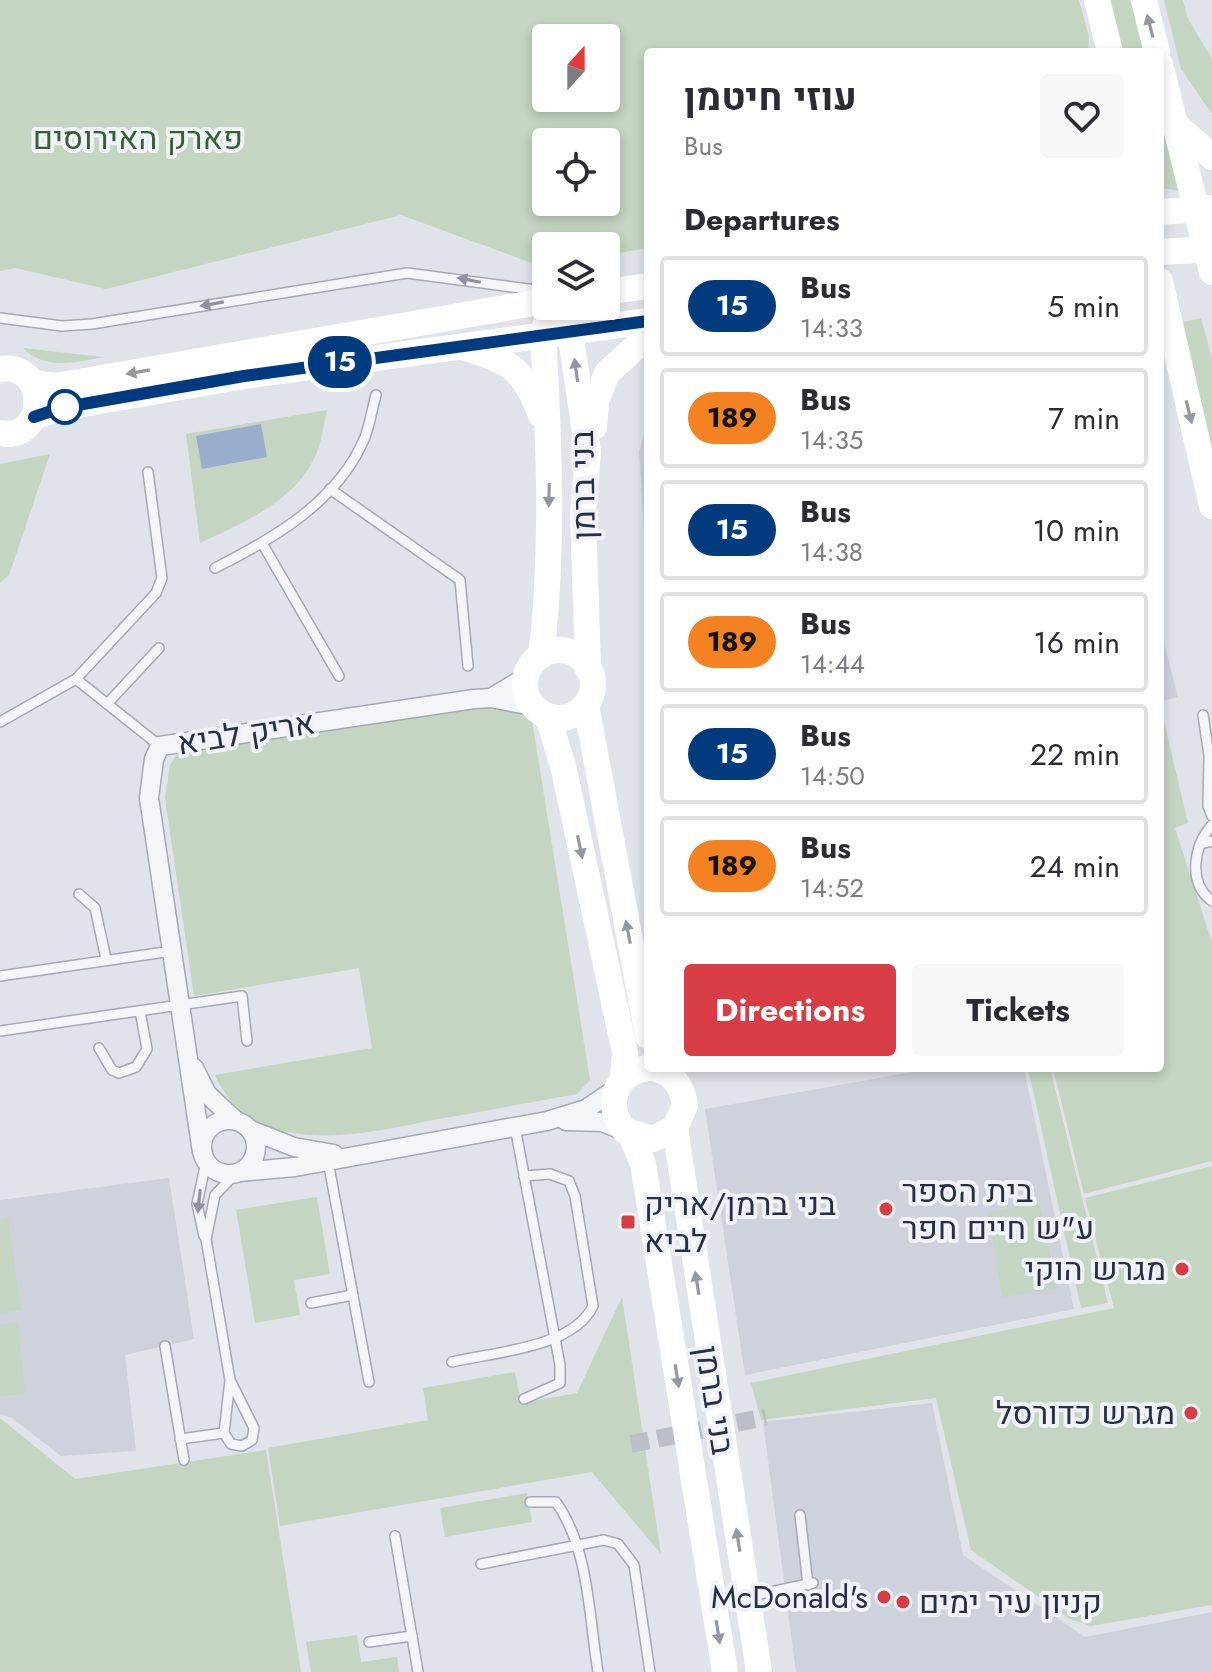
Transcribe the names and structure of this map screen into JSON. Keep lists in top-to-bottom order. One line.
{"streets":{"street":["בני ברמן","אריק לביא"]},"crossings":[["בני ברמן","אריק לביא"]],"parks":["פארק האירוסים"],"places":{"other":["בית הספר ע\"ש חיים חפר","מגרש הוקי","מגרש כדורסל","McDonald's","קניון עיר ימים"],"transit":["בני ברמן/אריק לביא"]},"lines":["bus line 15"],"north":"top","page":{"on_map":"15","heading":[["עוזי חיטמן","Bus"],"Departures"],"list":[{"mark":"15","name":"Bus","note":"14:33","value":"5 min"},{"mark":"189","name":"Bus","note":"14:35","value":"7 min"},{"mark":"15","name":"Bus","note":"14:38","value":"10 min"},{"mark":"189","name":"Bus","note":"14:44","value":"16 min"},{"mark":"15","name":"Bus","note":"14:50","value":"22 min"},{"mark":"189","name":"Bus","note":"14:52","value":"24 min"}],"buttons":["Directions","Tickets"]}}
